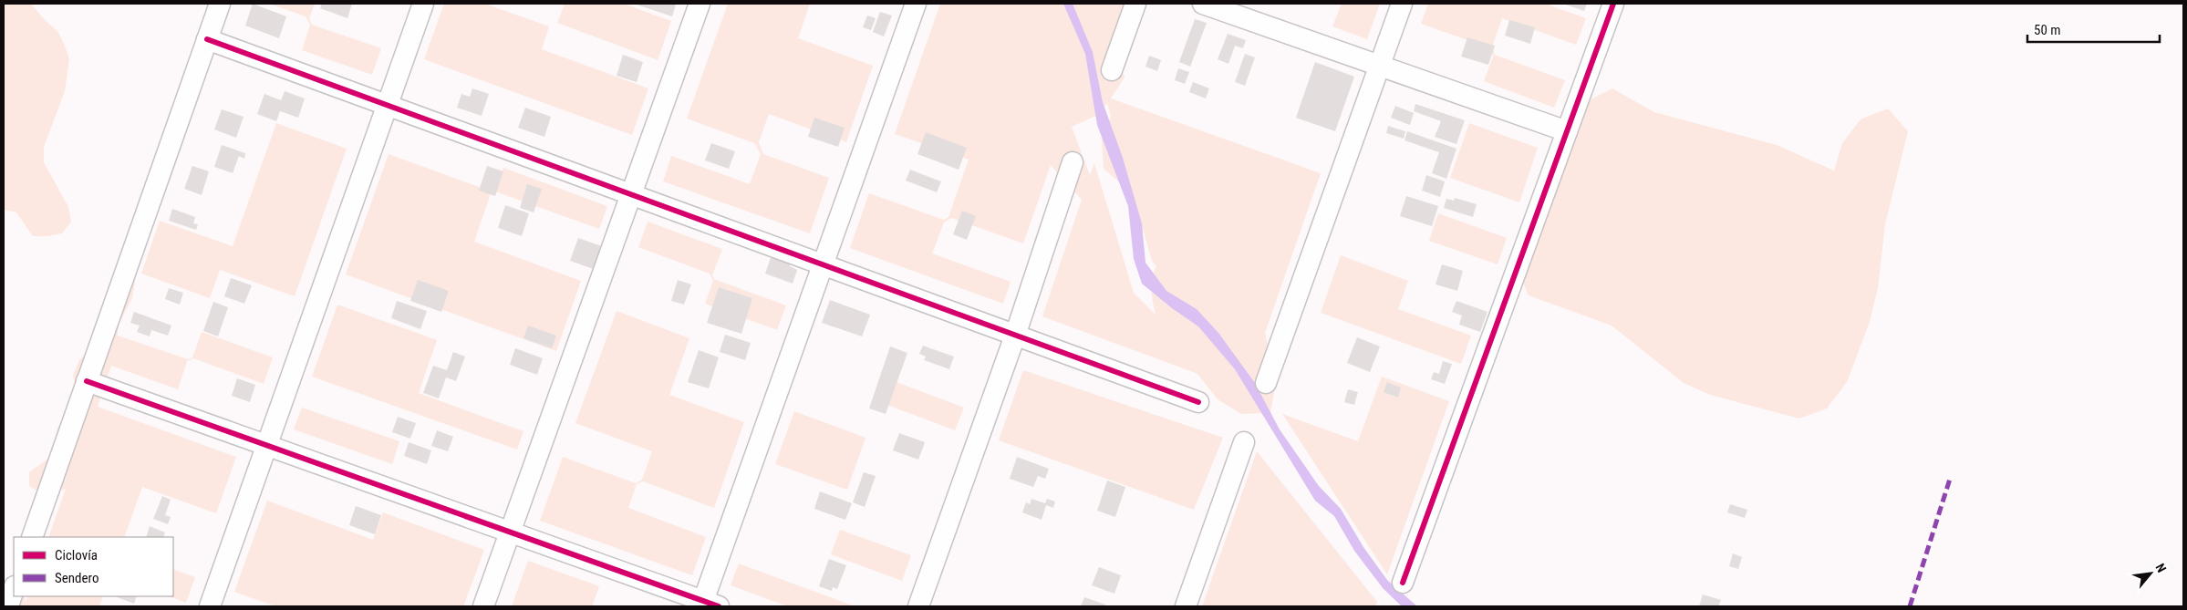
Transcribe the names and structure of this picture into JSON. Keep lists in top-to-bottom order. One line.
{"legend":["Ciclovía","Sendero"],"scale_bar":"50 m","north":"top right"}
